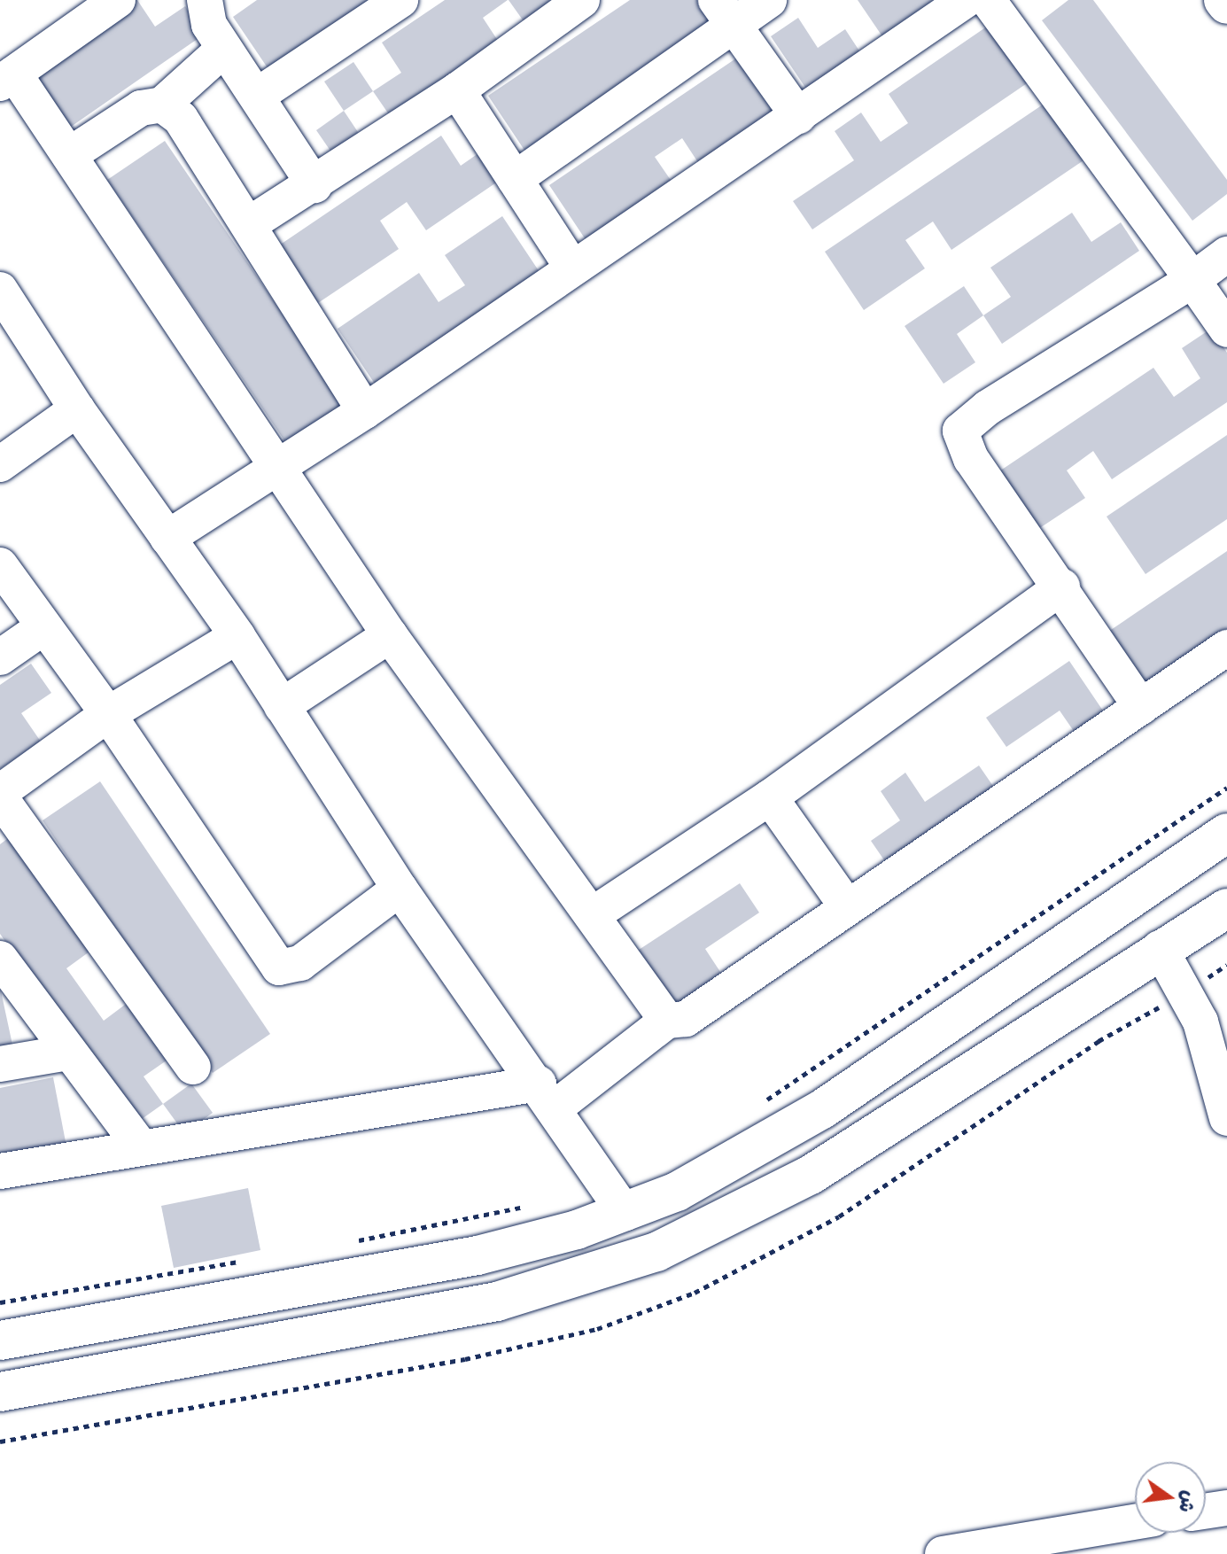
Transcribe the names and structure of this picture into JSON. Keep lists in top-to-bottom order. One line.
{"north":"right"}
